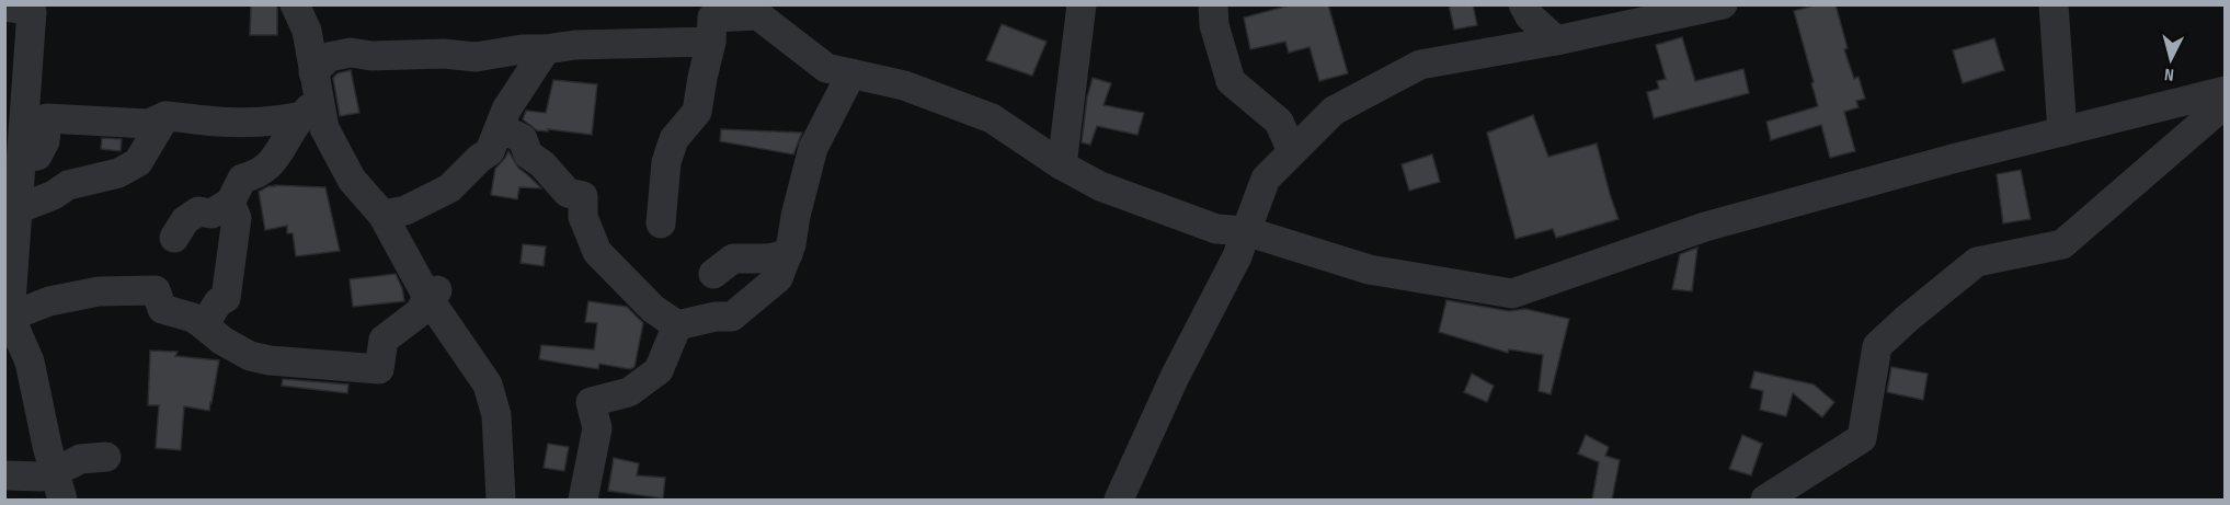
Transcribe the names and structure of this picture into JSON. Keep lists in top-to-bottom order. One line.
{"north":"bottom"}
